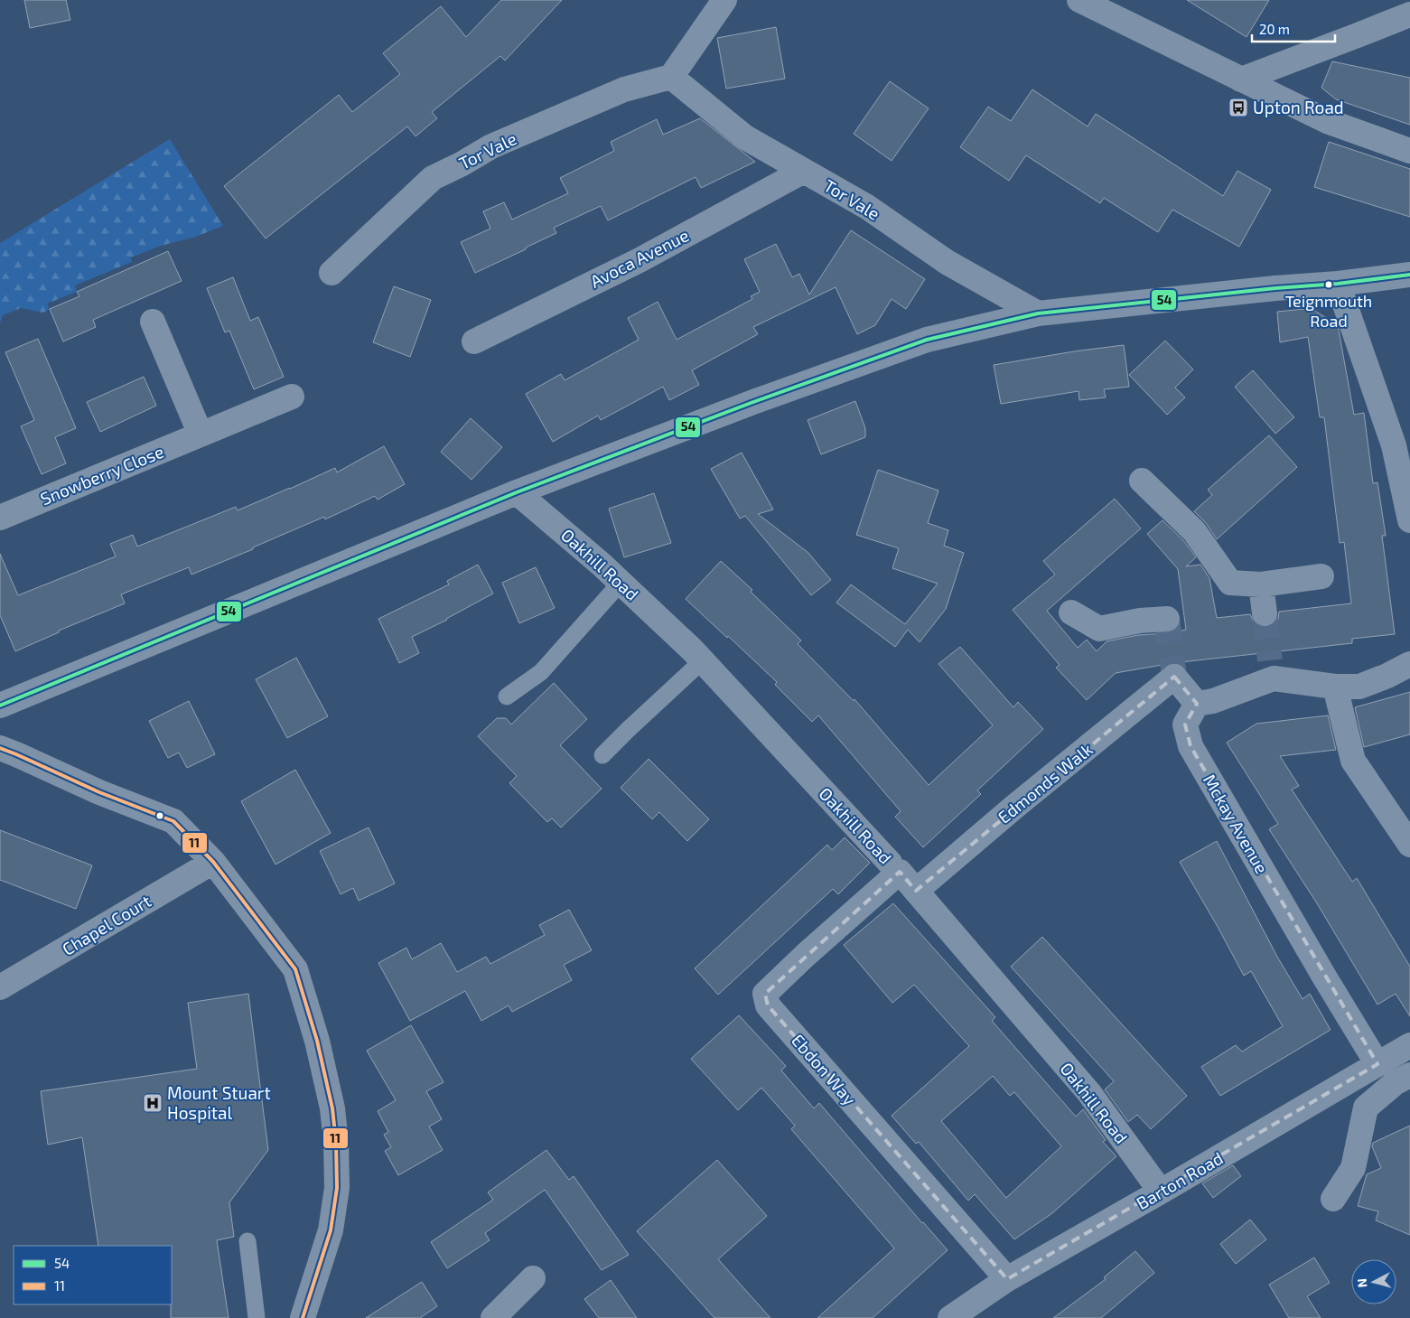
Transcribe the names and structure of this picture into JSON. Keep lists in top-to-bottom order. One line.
{"streets":{"street":["Tor Vale","Avoca Avenue","Snowberry Close","Oakhill Road","Edmonds Walk","Mckay Avenue","Chapel Court","Ebdon Way","Barton Road"]},"crossings":[["Tor Vale","Avoca Avenue"],["Oakhill Road","Edmonds Walk"],["Oakhill Road","Ebdon Way"],["Oakhill Road","Barton Road"],["Edmonds Walk","Mckay Avenue"],["Mckay Avenue","Barton Road"],["Ebdon Way","Barton Road"]],"places":{"bus stop":["Upton Road"],"other":["Teignmouth Road"],"hospital":["Mount Stuart Hospital"]},"lines":["transit line 54","transit line 11"],"legend":["54","11"],"scale_bar":"20 m","north":"left"}
